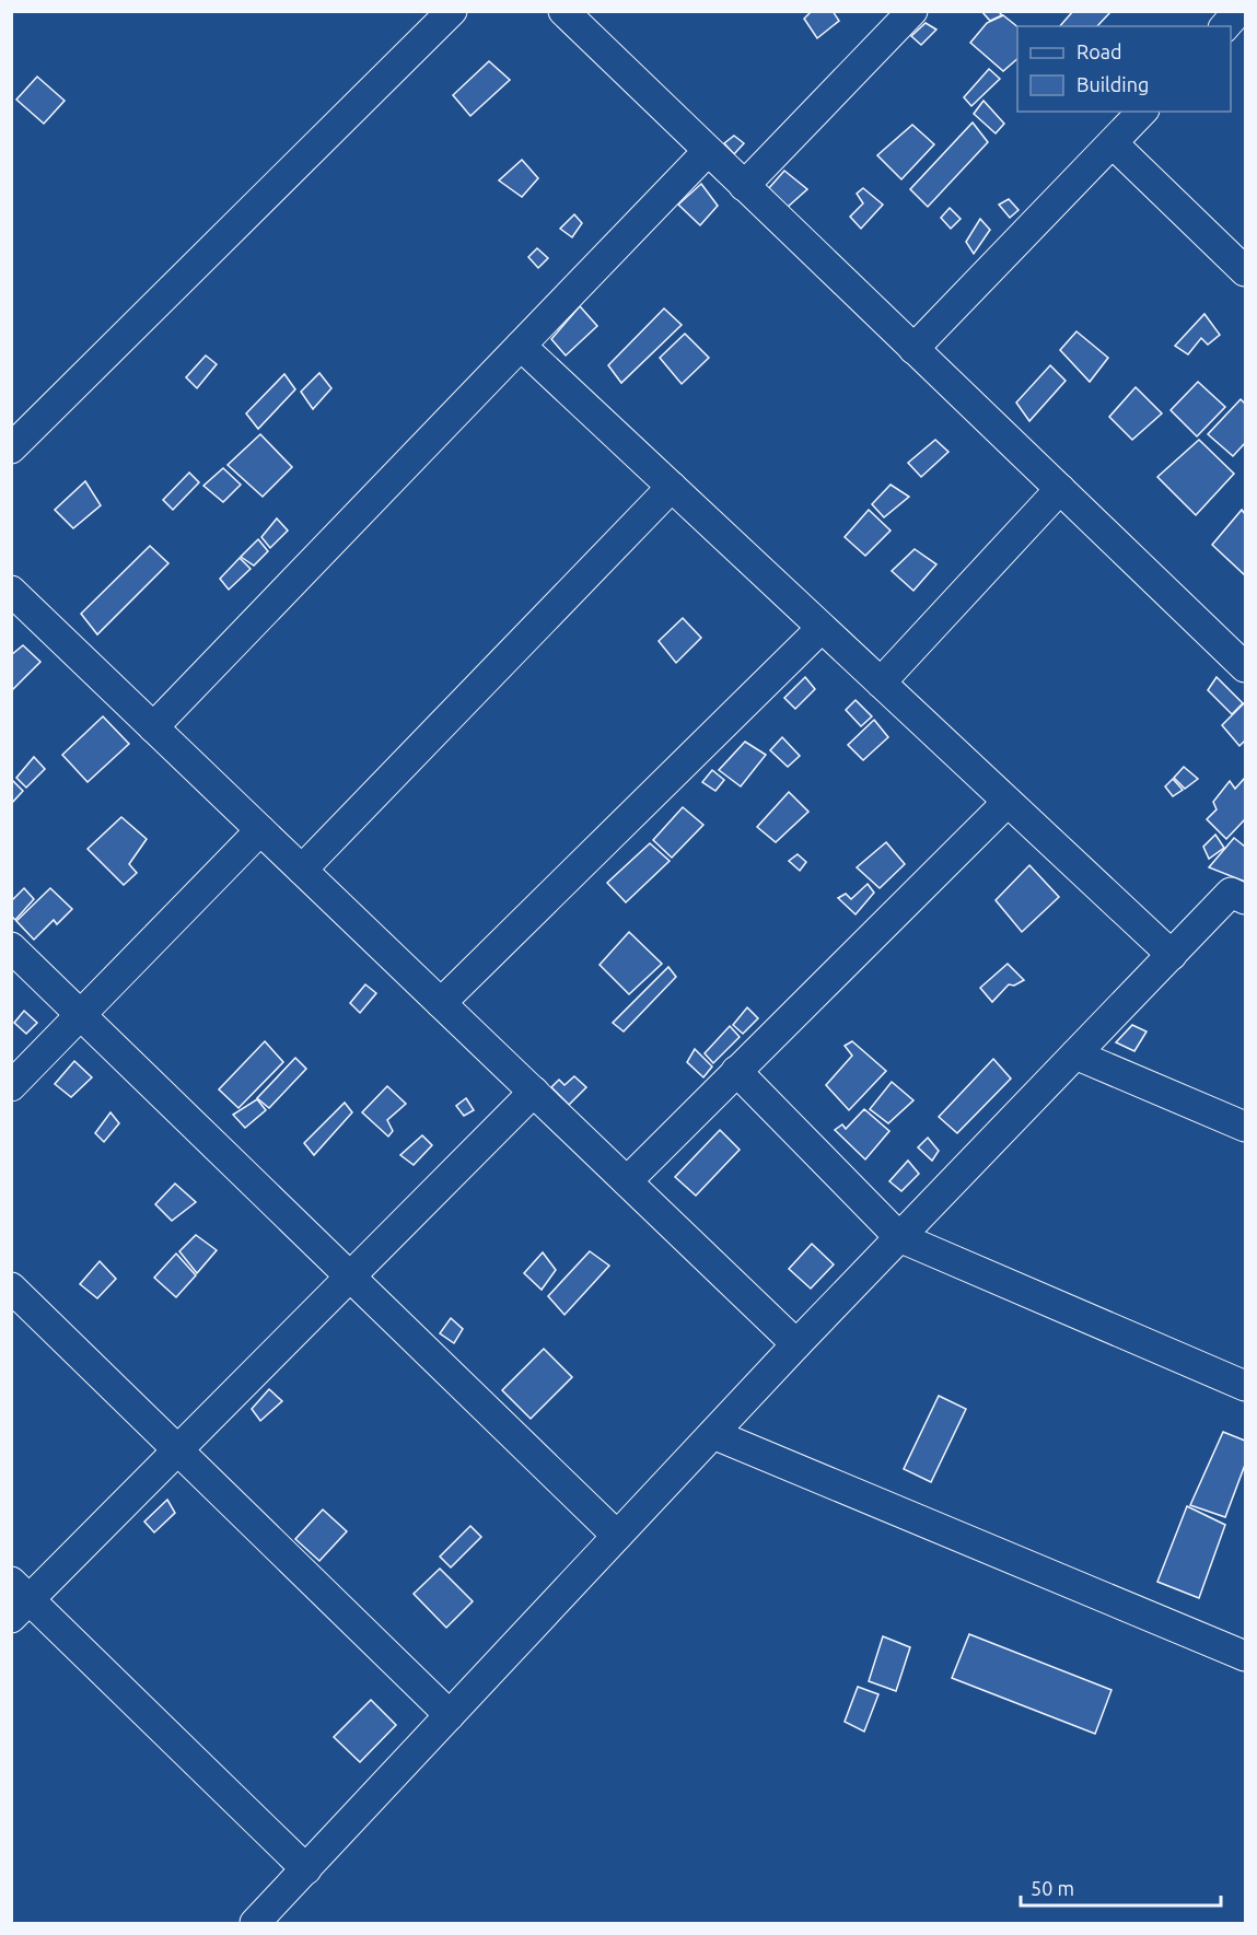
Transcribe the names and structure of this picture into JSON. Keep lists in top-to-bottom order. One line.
{"legend":["Road","Building"],"scale_bar":"50 m"}
